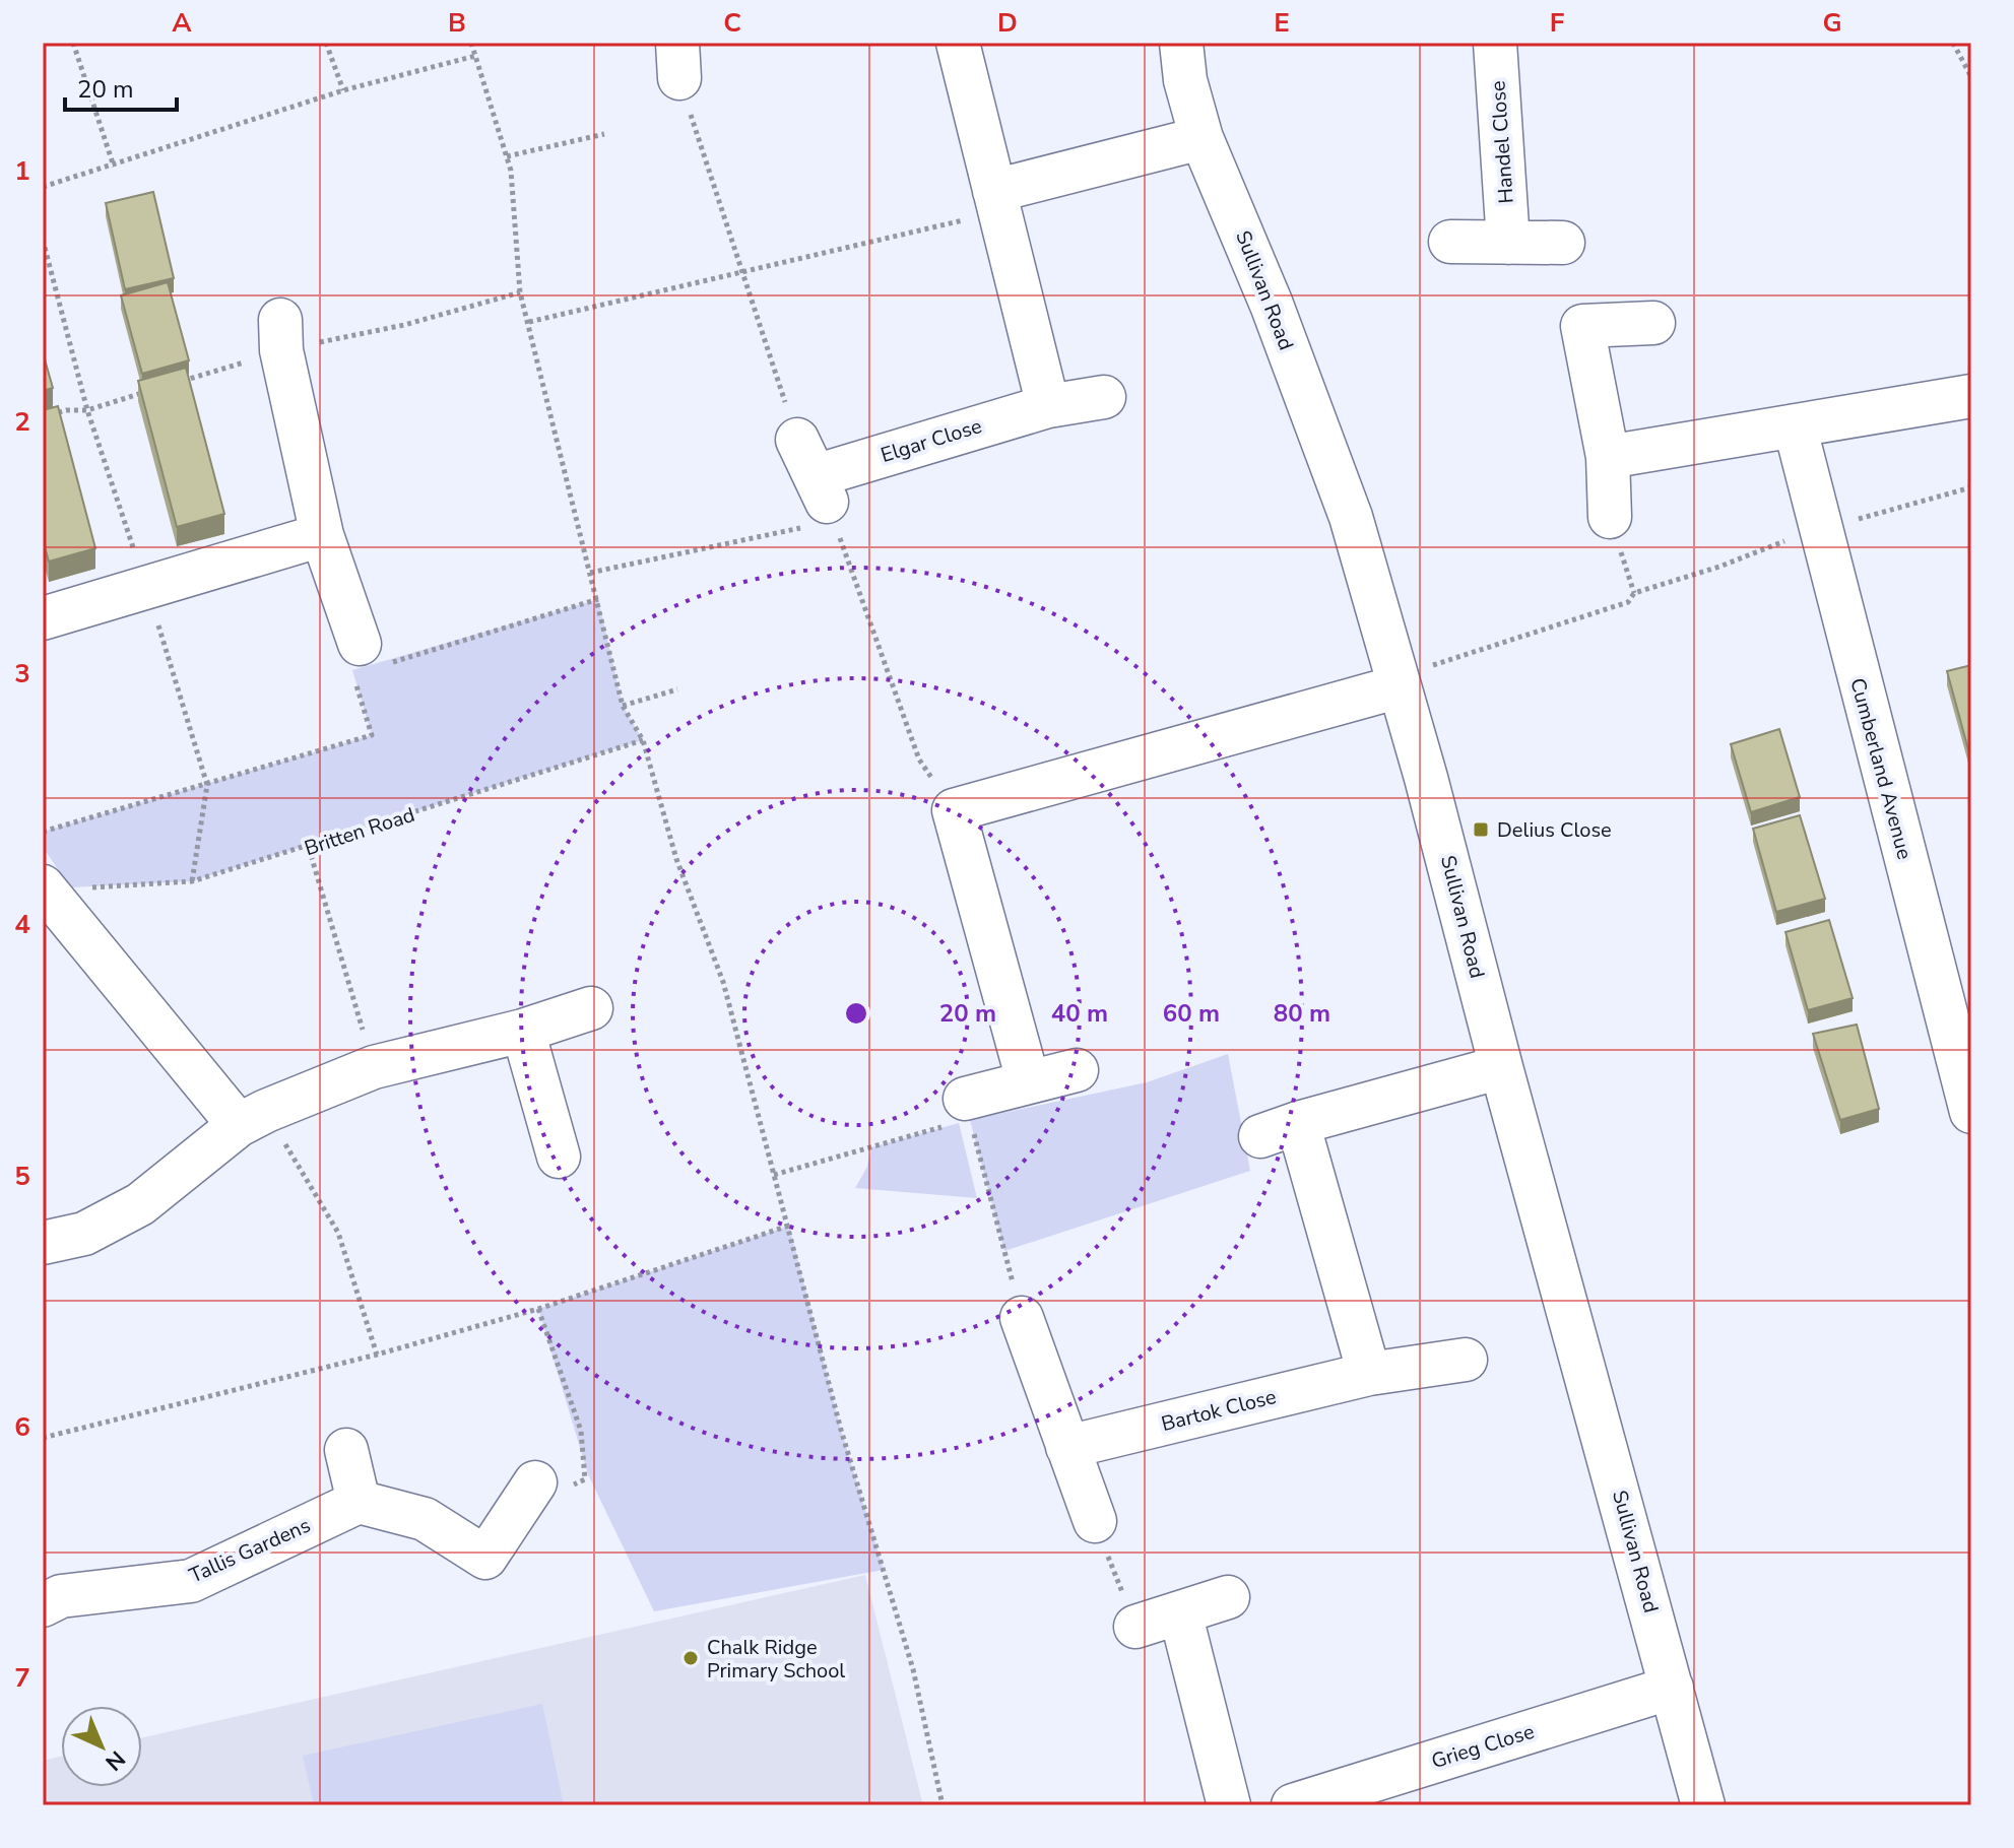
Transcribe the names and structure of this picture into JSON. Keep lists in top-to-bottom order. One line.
{"streets":{"street":["Handel Close","Sullivan Road","Elgar Close","Cumberland Avenue","Bartok Close","Tallis Gardens","Grieg Close"],"path":["Britten Road"]},"crossings":[["Sullivan Road","Grieg Close"]],"places":{"transit":["Delius Close"],"other":["Chalk Ridge Primary School"]},"scale_bar":"20 m","north":"bottom right","grid":{"columns":["A","B","C","D","E","F","G"],"rows":["1","2","3","4","5","6","7"]},"rings":["20 m","40 m","60 m","80 m"]}
